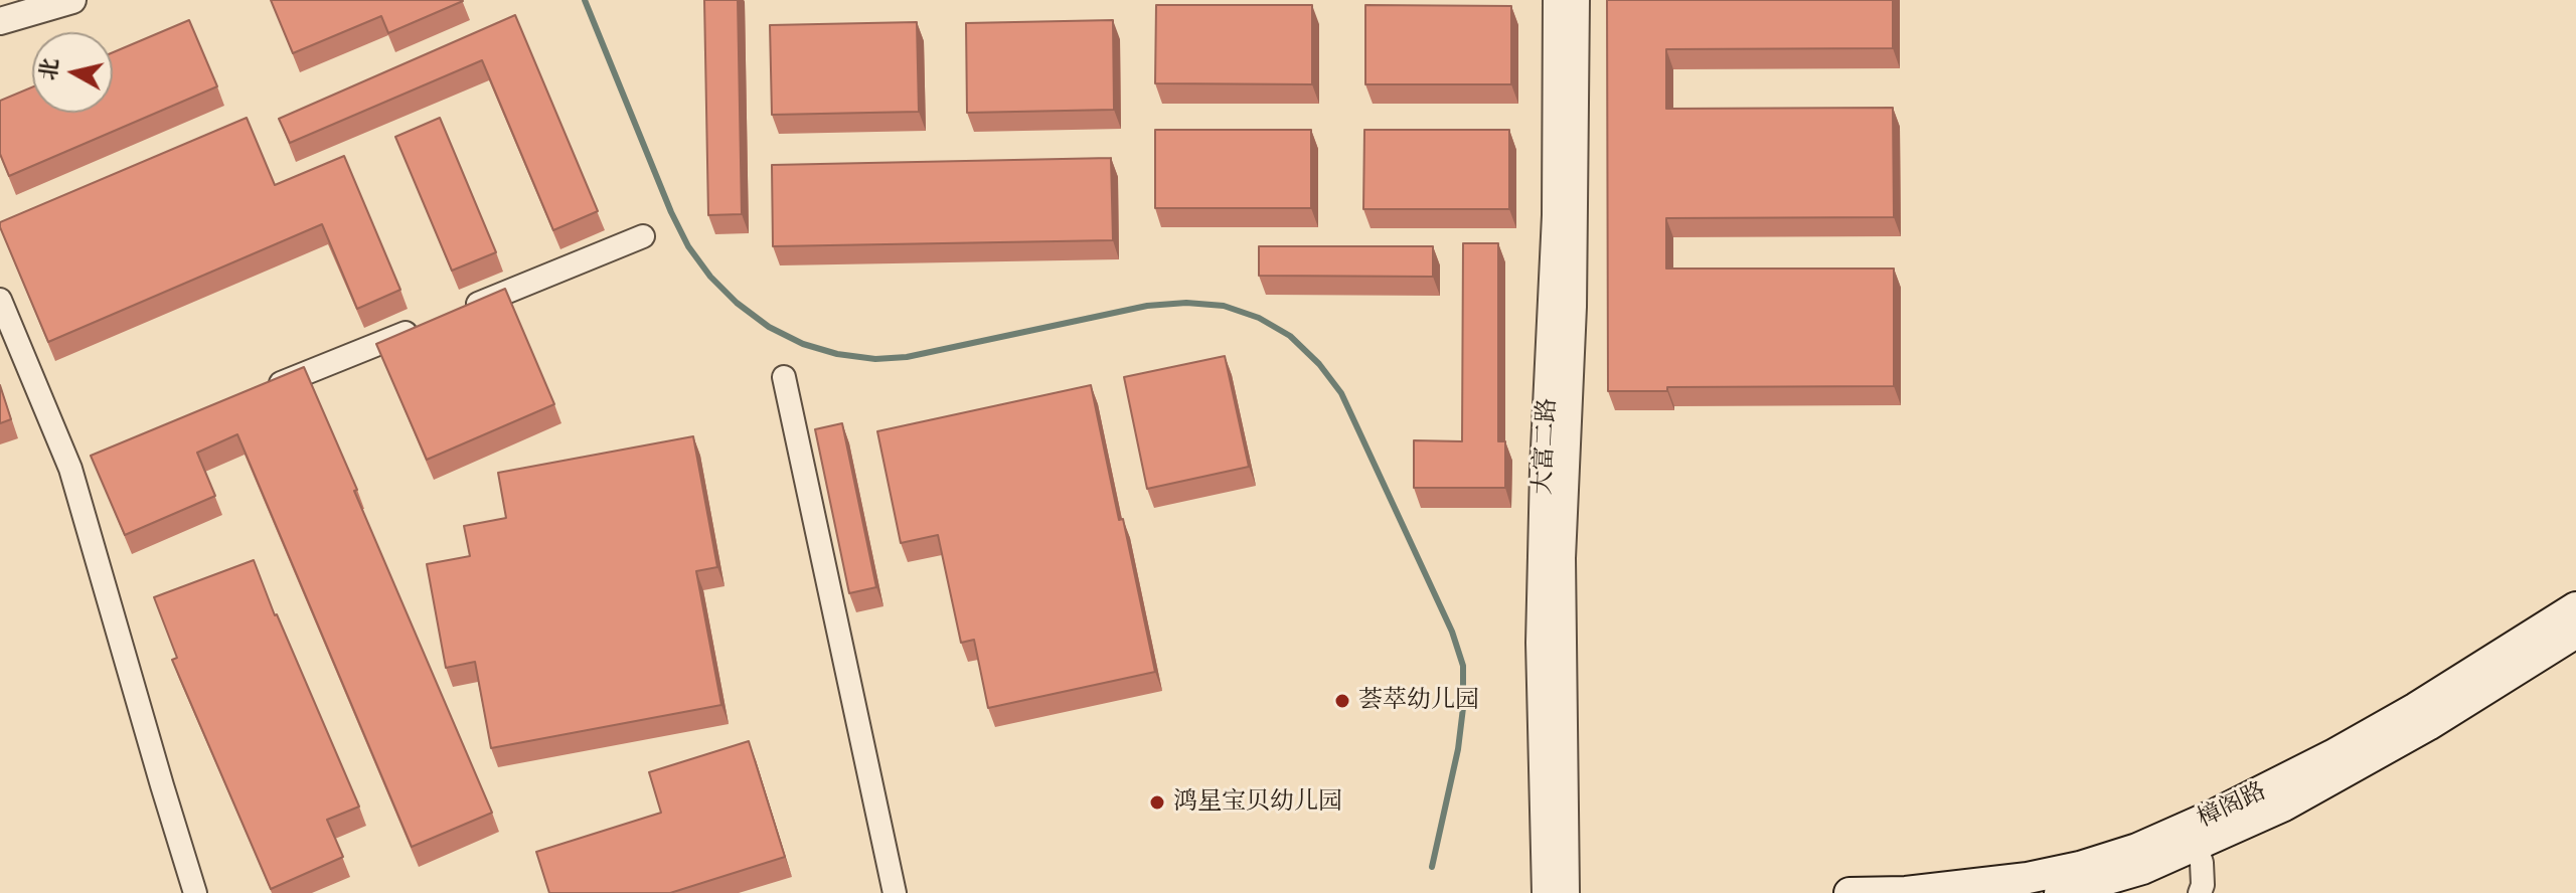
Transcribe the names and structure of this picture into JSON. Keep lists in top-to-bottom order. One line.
{"streets":{"main road":["樟阁路"],"street":["大富二路"]},"places":["荟萃幼儿园","鸿星宝贝幼儿园"],"north":"left"}
